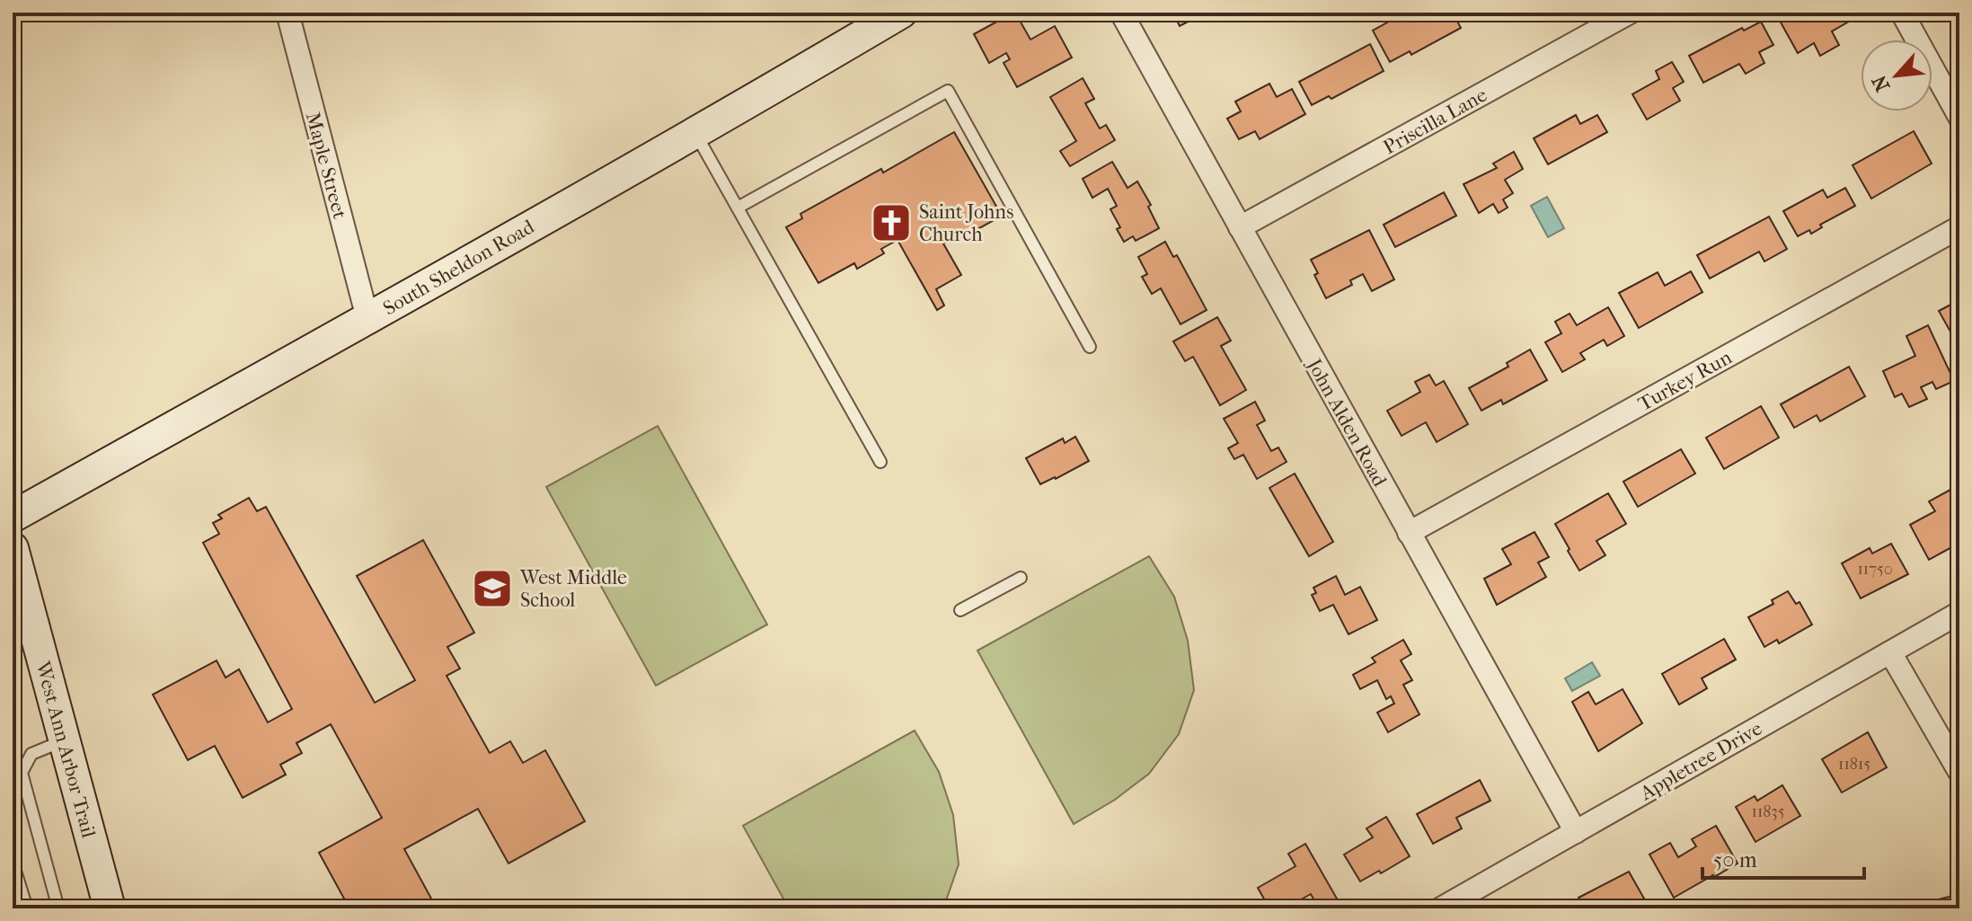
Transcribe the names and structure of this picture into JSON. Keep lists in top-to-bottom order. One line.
{"streets":{"main road":["South Sheldon Road","West Ann Arbor Trail"],"street":["Priscilla Lane","Maple Street","Turkey Run","John Alden Road","Appletree Drive"]},"crossings":[["Priscilla Lane","John Alden Road"],["Maple Street","South Sheldon Road"],["Turkey Run","John Alden Road"],["John Alden Road","Appletree Drive"]],"places":{"church":["Saint Johns Church"],"school or university":["West Middle School"]},"house_numbers":["11750","11815","11835"],"scale_bar":"50 m","north":"bottom left"}
